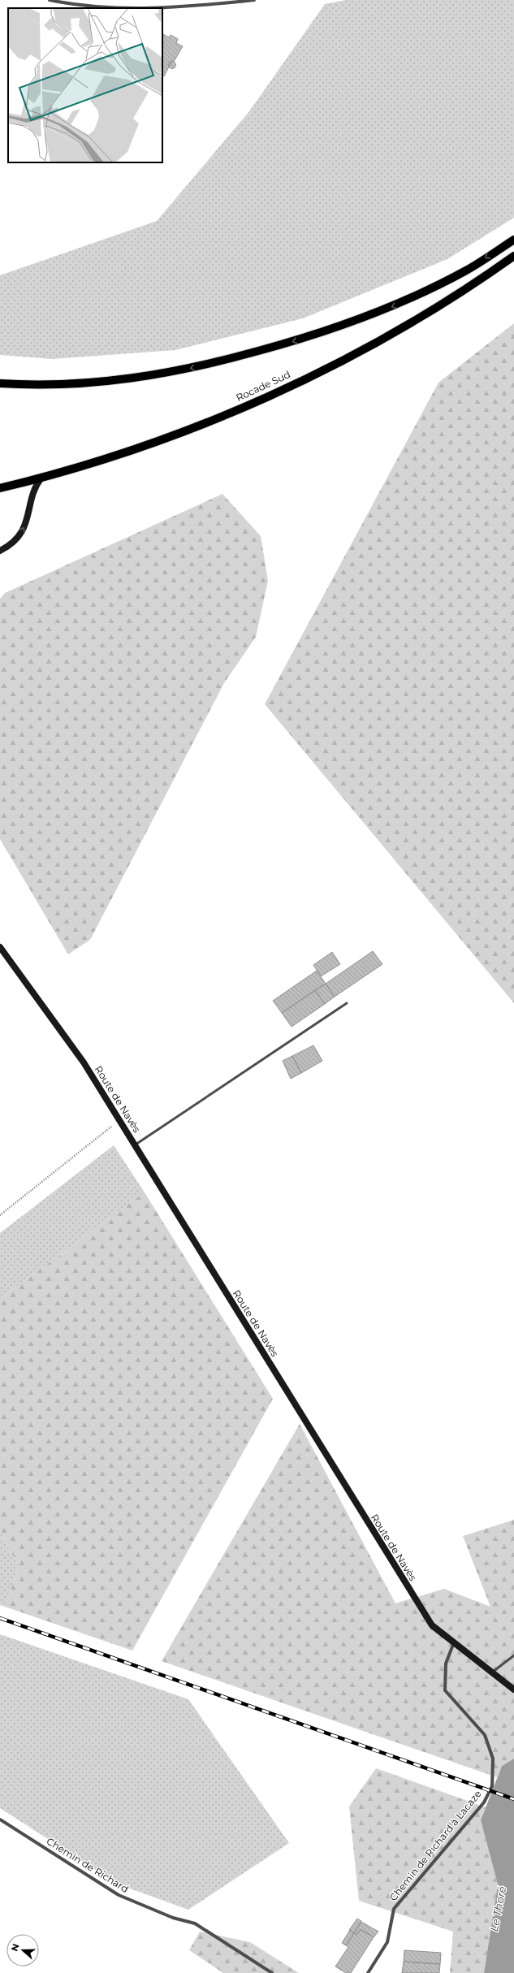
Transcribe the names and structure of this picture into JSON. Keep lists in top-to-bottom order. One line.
{"streets":{"main road":["Rocade Sud","Route de Navès"],"street":["Chemin de Richard à Lacaze","Chemin de Richard"]},"crossings":[["Route de Navès","Chemin de Richard à Lacaze"]],"water":["Le Thoré"],"north":"left"}
